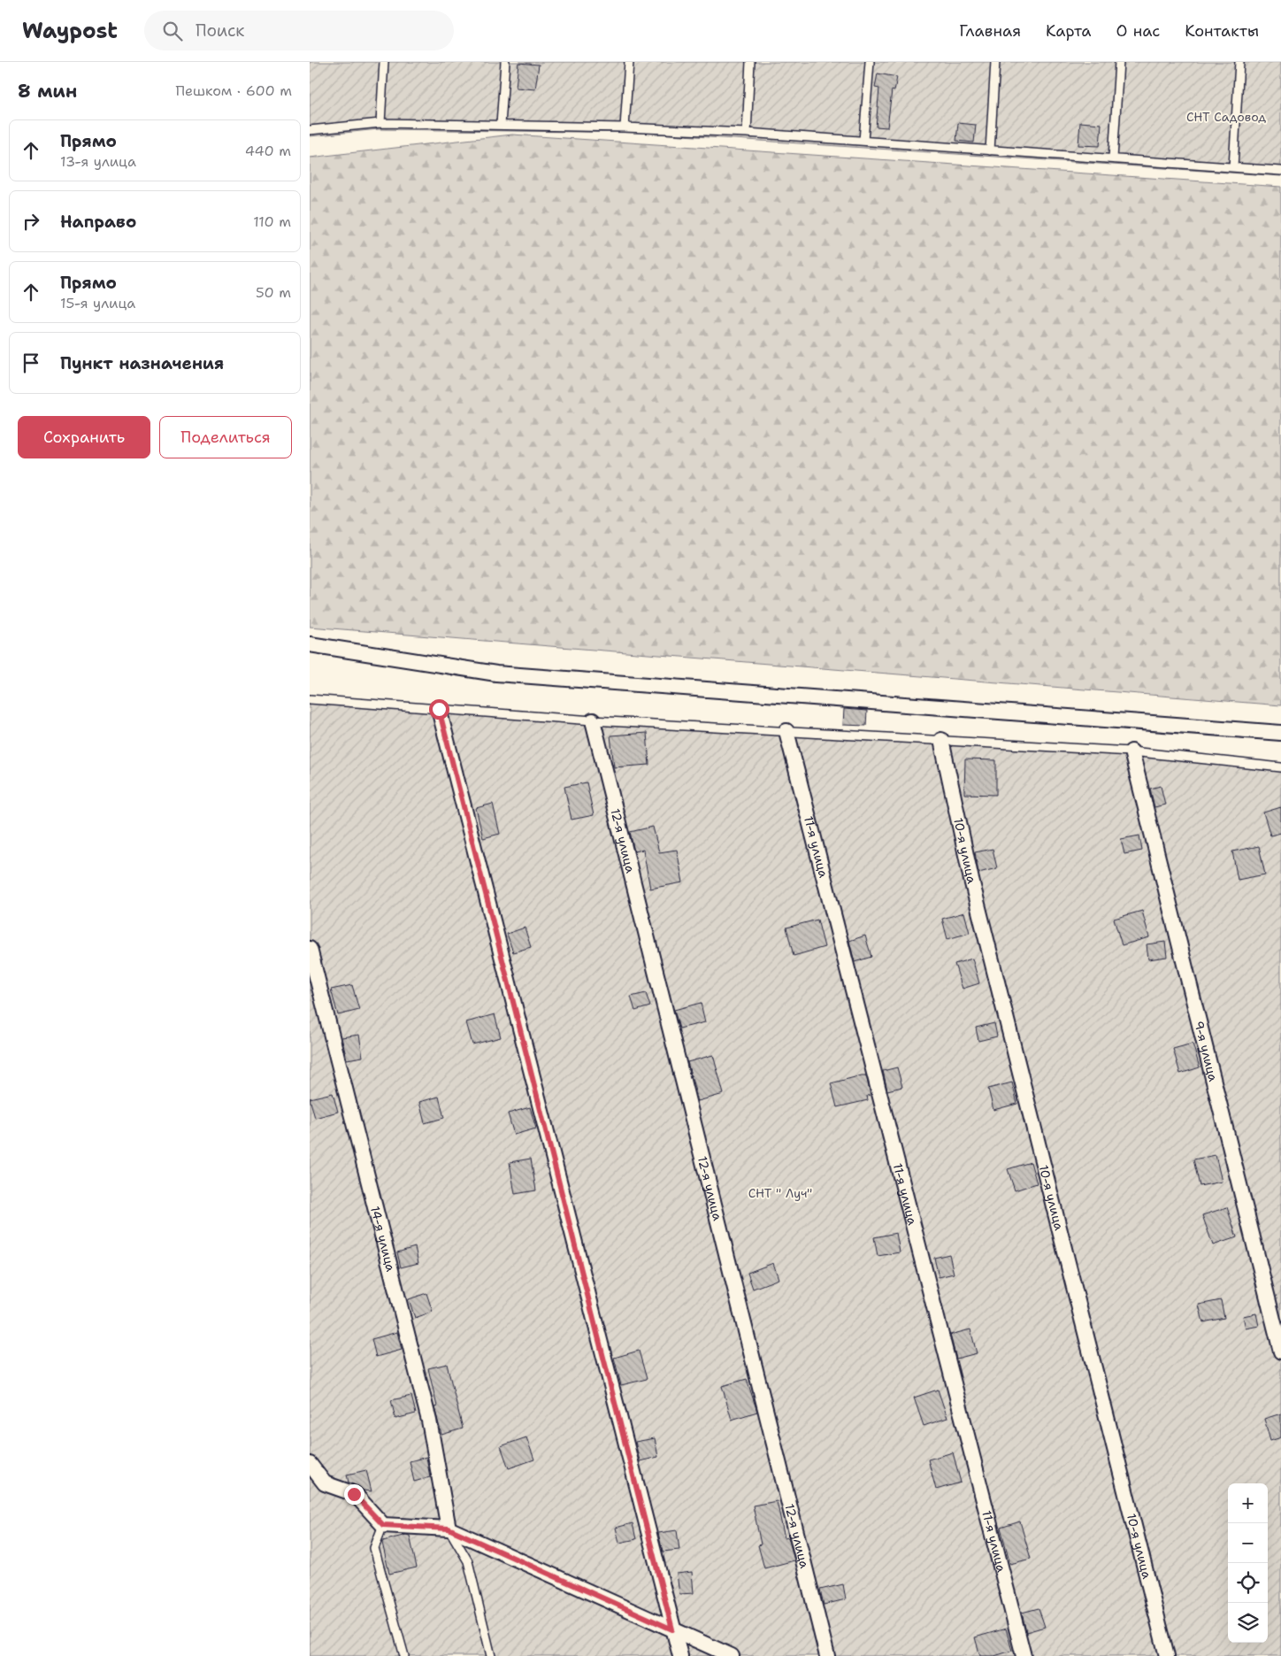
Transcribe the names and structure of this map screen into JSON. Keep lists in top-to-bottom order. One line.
{"streets":{"street":["12-я улица","11-я улица","10-я улица","9-я улица","14-я улица"]},"parks":["СНТ Садовод","СНТ \" Луч\""],"page":{"header":"Waypost","search":"Поиск","nav":["Главная","Карта","О нас","Контакты"],"heading":["8 мин","Пешком · 600 m"],"list":[["Прямо","13-я улица","440 m"],["Направо","110 m"],["Прямо","15-я улица","50 m"],"Пункт назначения"],"buttons":["Сохранить","Поделиться"],"map_buttons":["+","−"]}}
